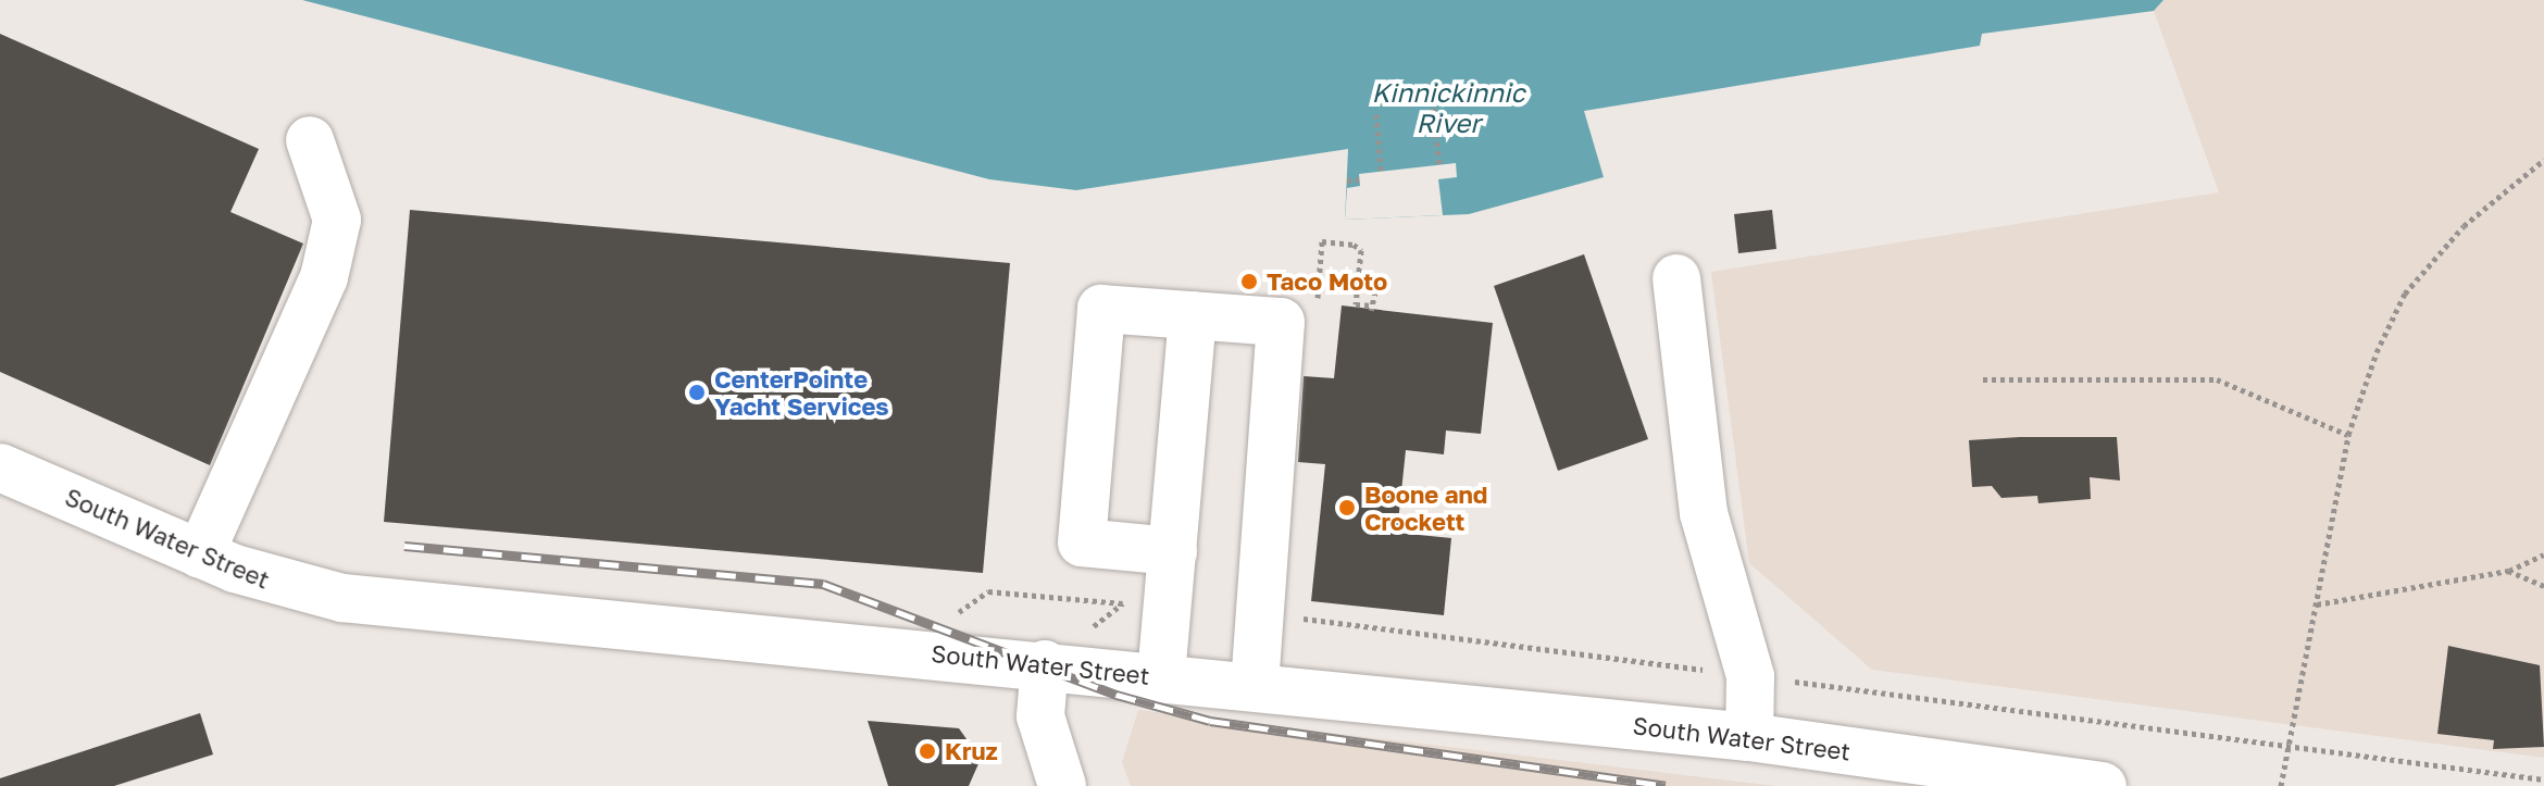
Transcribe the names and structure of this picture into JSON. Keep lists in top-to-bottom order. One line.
{"streets":{"street":["South Water Street"]},"water":["Kinnickinnic River"],"places":["Taco Moto","CenterPointe Yacht Services","Boone and Crockett","Kruz"]}
